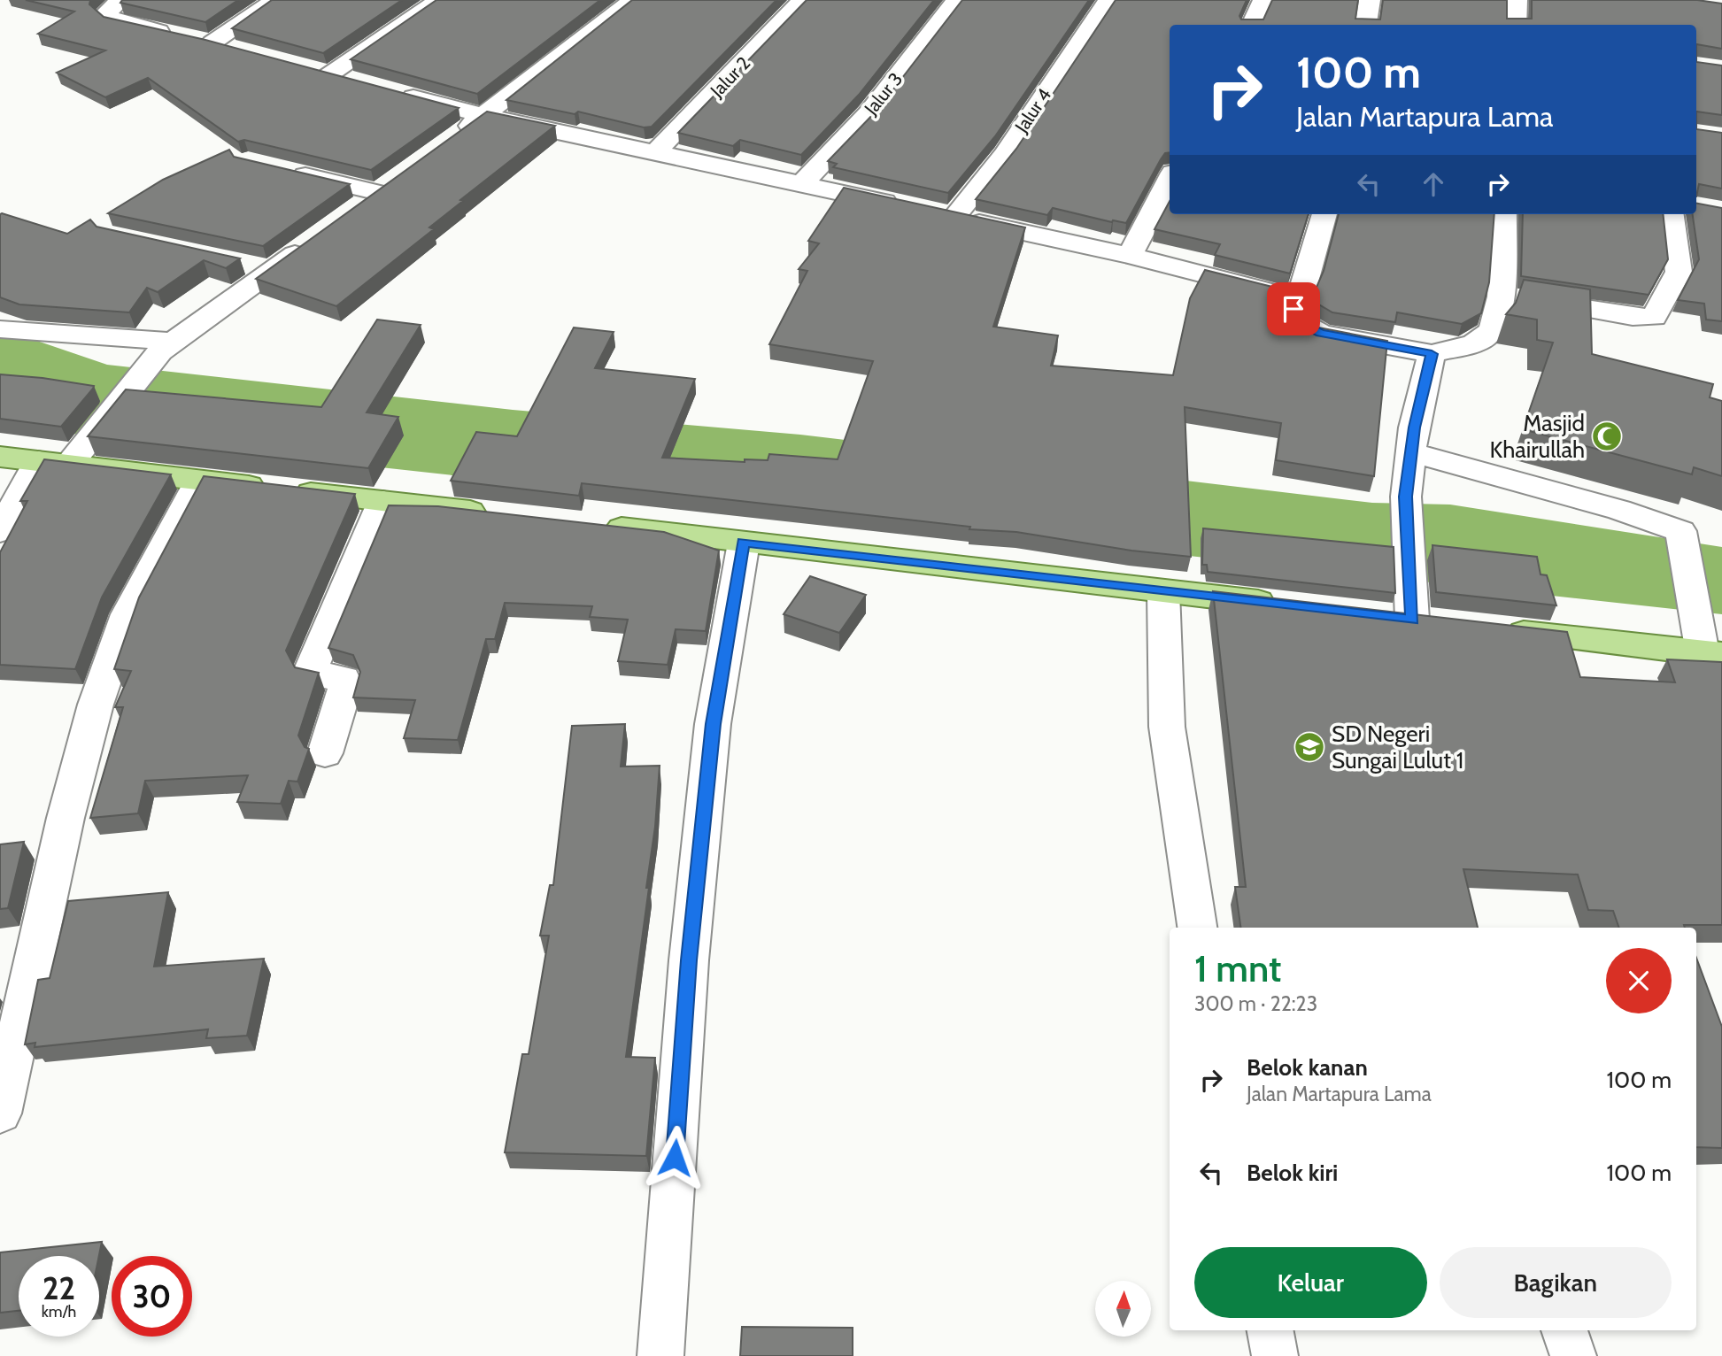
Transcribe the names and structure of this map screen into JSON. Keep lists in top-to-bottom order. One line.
{"streets":{"street":["Jalur 2","Jalur 3","Jalur 4"]},"places":{"mosque":["Masjid Khairullah"],"school or university":["SD Negeri Sungai Lulut 1"]},"north":"top","page":{"turn":["100 m","Jalan Martapura Lama"],"heading":["1 mnt","300 m · 22:23"],"list":[{"name":"Belok kanan","note":"Jalan Martapura Lama","value":"100 m"},{"name":"Belok kiri","value":"100 m"}],"buttons":["Keluar","Bagikan"],"speed":"22 km/h","limit":"30"}}
